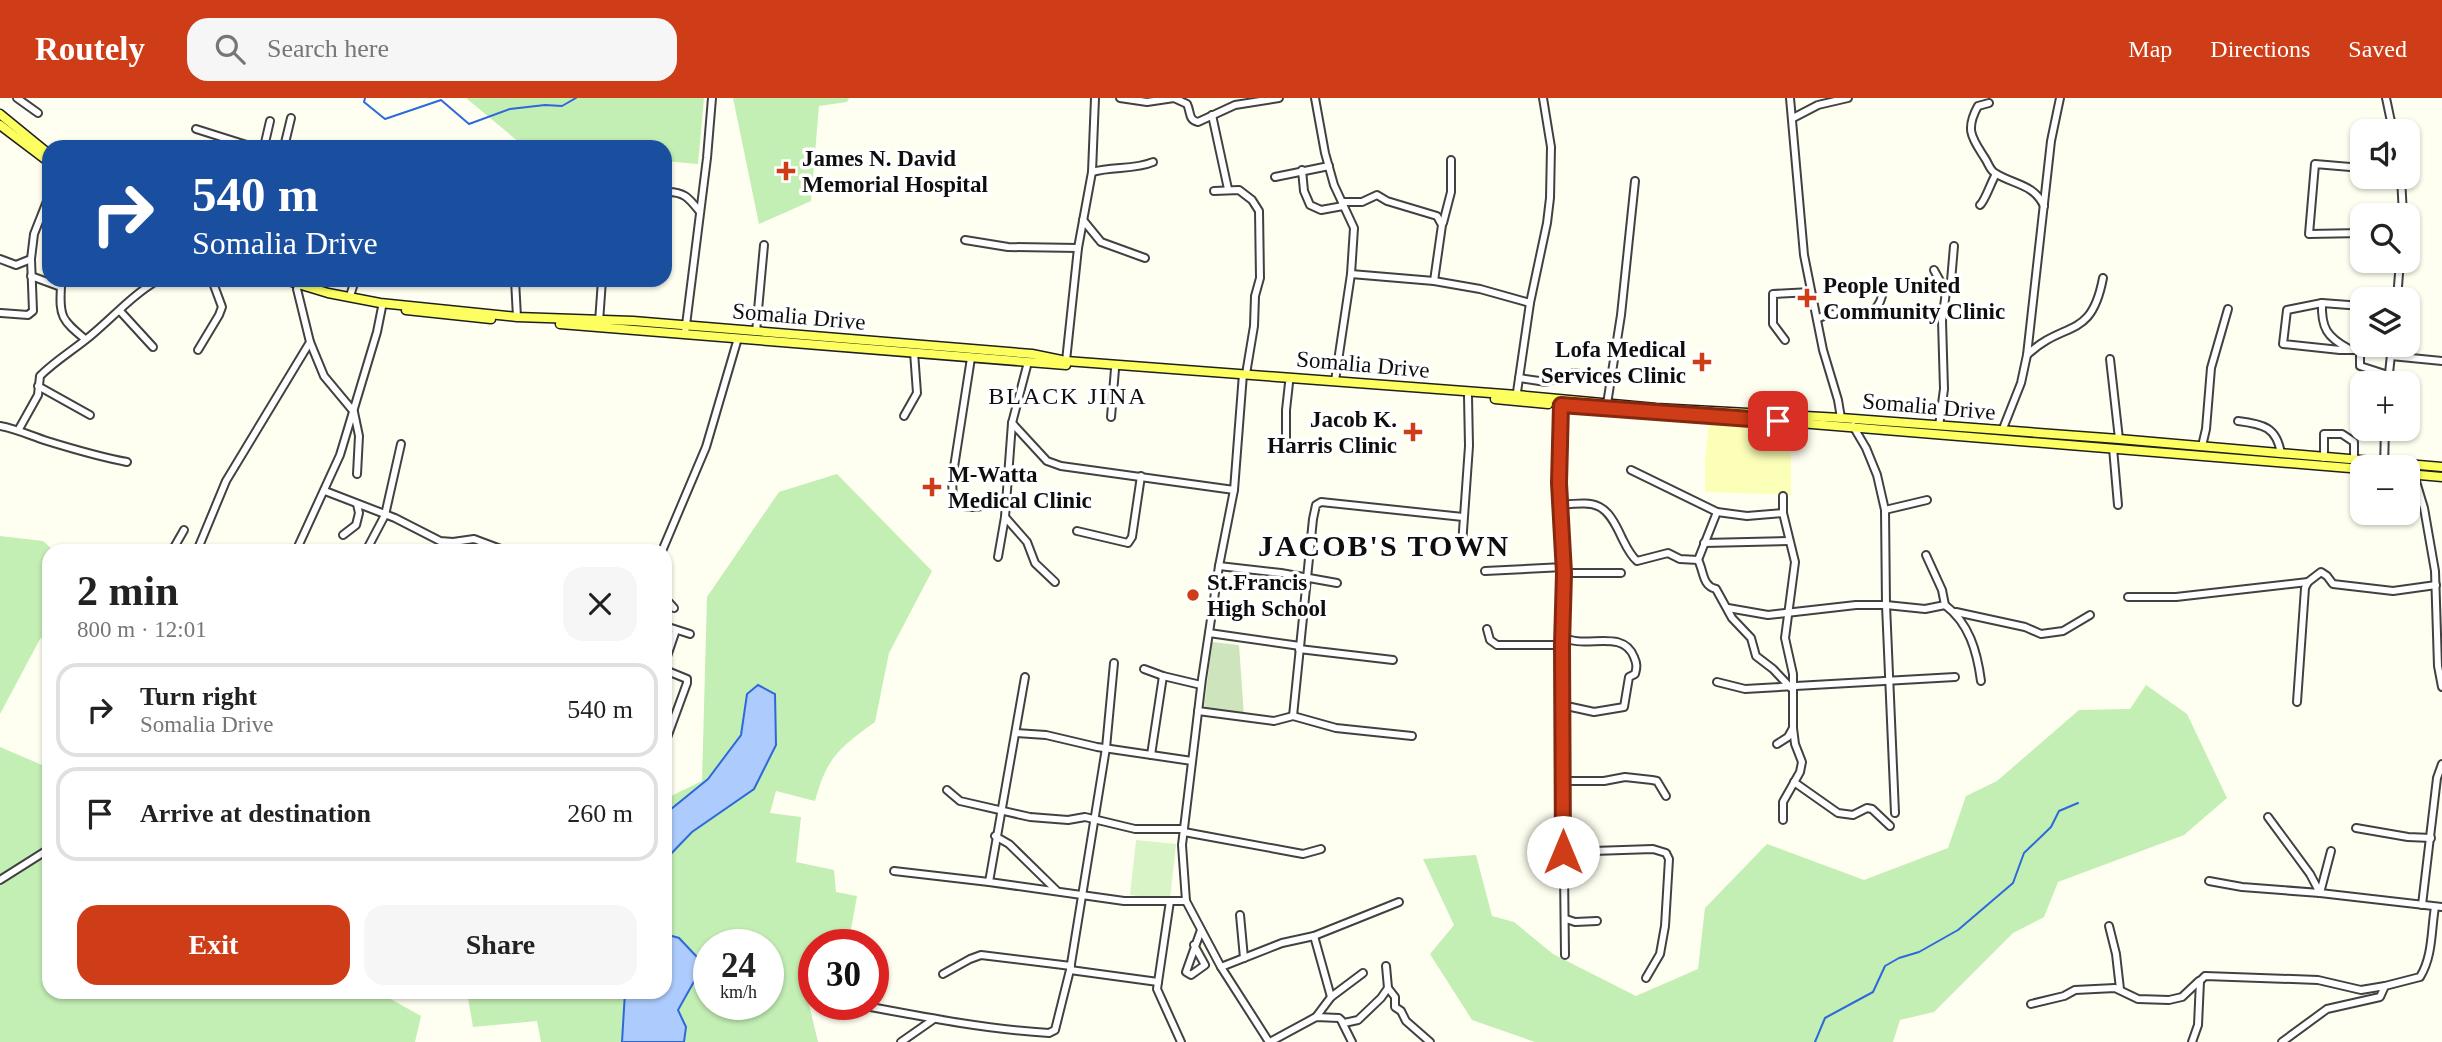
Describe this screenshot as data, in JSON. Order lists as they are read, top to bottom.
{
  "streets": {
    "main road": ["Somalia Drive"]
  },
  "districts": ["BLACK JINA", "JACOB'S TOWN"],
  "places": {
    "health": [
      "James N. David Memorial Hospital",
      "People United Community Clinic",
      "Lofa Medical Services Clinic",
      "Jacob K. Harris Clinic",
      "M-Watta Medical Clinic"
    ],
    "other": ["St.Francis High School"]
  },
  "page": {
    "header": "Routely",
    "search": "Search here",
    "nav": ["Map", "Directions", "Saved"],
    "map_buttons": ["+", "−"],
    "turn": ["540 m", "Somalia Drive"],
    "heading": ["2 min", "800 m · 12:01"],
    "list": [
      {
        "name": "Turn right",
        "note": "Somalia Drive",
        "value": "540 m"
      },
      {
        "name": "Arrive at destination",
        "value": "260 m"
      }
    ],
    "buttons": ["Exit", "Share"],
    "speed": "24 km/h",
    "limit": "30"
  }
}
